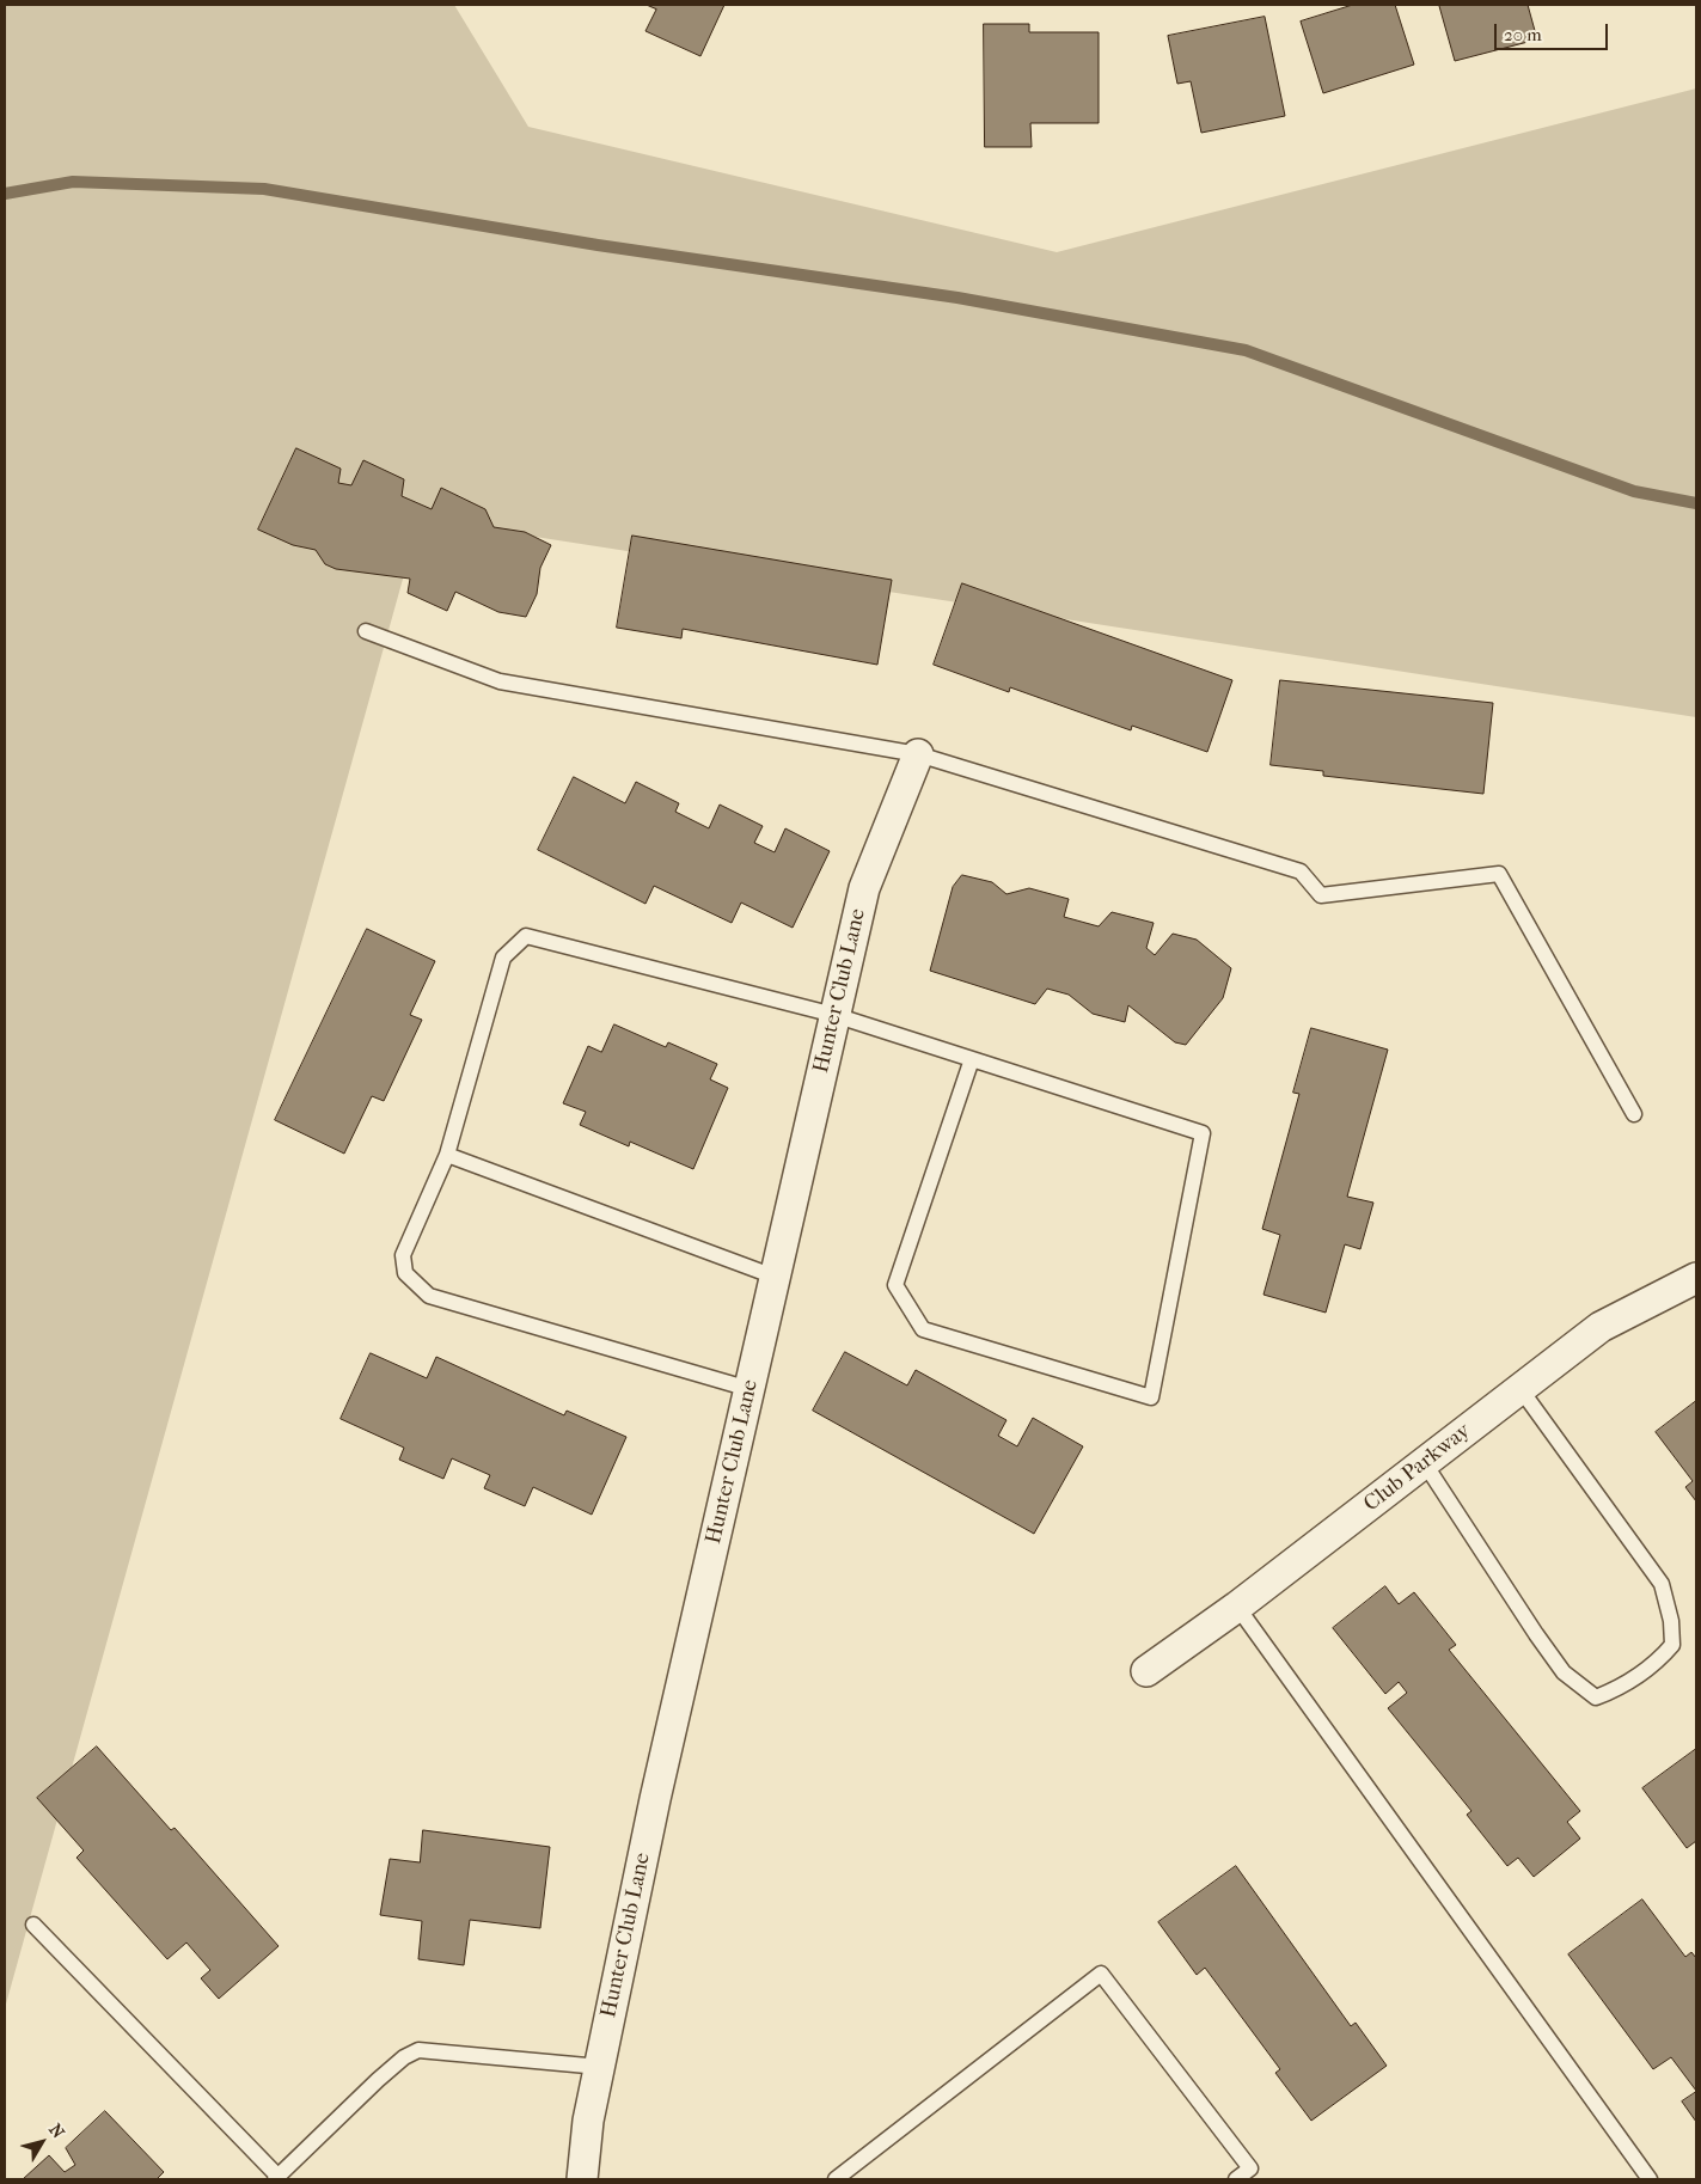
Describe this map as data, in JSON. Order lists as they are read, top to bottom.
{
  "streets": {
    "street": ["Hunter Club Lane", "Club Parkway"]
  },
  "scale_bar": "20 m",
  "north": "top right"
}
